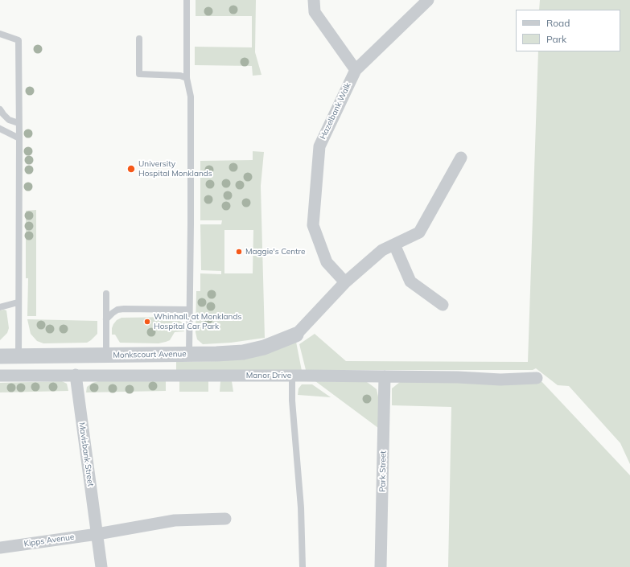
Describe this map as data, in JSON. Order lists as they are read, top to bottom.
{
  "streets": {
    "street": [
      "Hazelbank Walk",
      "Monkscourt Avenue",
      "Manor Drive",
      "Mavisbank Street",
      "Park Street",
      "Kipps Avenue"
    ]
  },
  "crossings": [
    ["Manor Drive", "Mavisbank Street"],
    ["Manor Drive", "Park Street"],
    ["Mavisbank Street", "Kipps Avenue"]
  ],
  "places": ["University Hospital Monklands", "Maggie's Centre", "Whinhall, at Monklands Hospital Car Park"],
  "legend": ["Road", "Park"]
}
